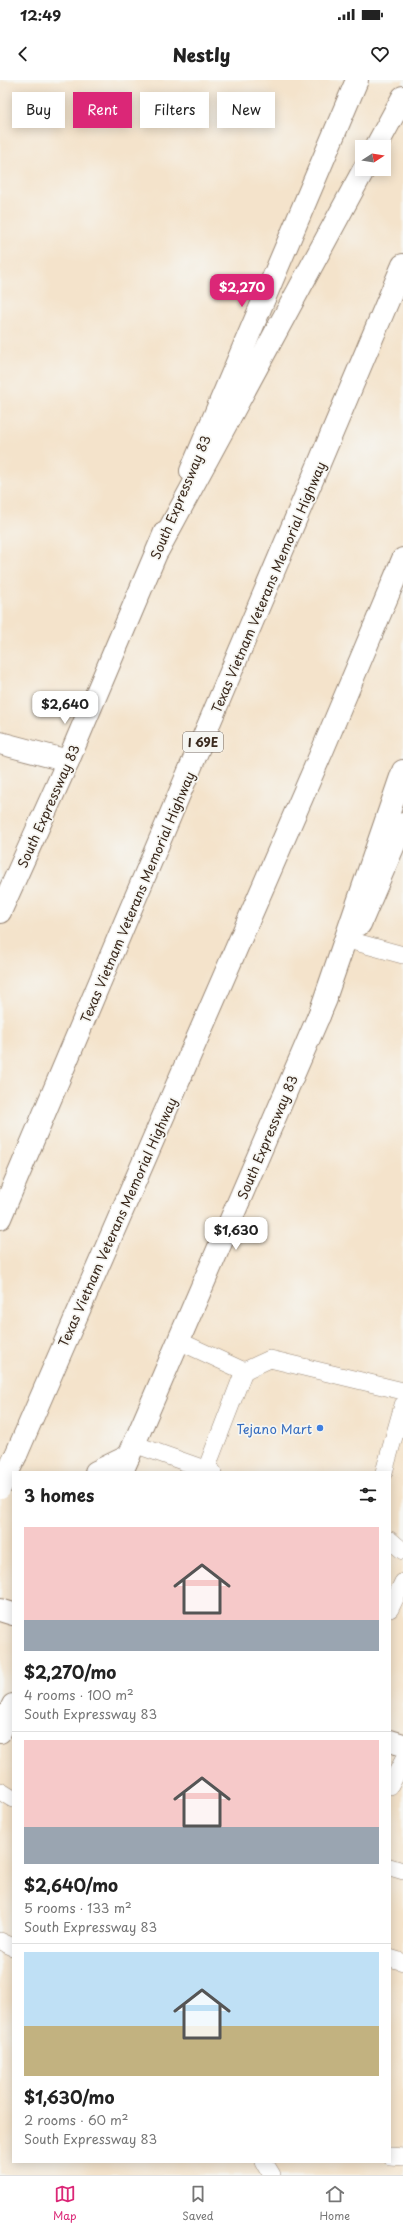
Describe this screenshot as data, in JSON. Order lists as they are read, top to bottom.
{
  "streets": {
    "main road": ["South Expressway 83", "Texas Vietnam Veterans Memorial Highway", "I 69E"]
  },
  "places": ["Tejano Mart"],
  "north": "right",
  "page": {
    "status": "12:49",
    "header": "Nestly",
    "chip": [
      "Buy",
      "Rent",
      "Filters",
      "New"
    ],
    "price": ["$2,270", "$2,640", "$1,630"],
    "heading": "3 homes",
    "list": [
      {
        "name": "$2,270/mo",
        "note": "4 rooms · 100 m² · South Expressway 83"
      },
      {
        "name": "$2,640/mo",
        "note": "5 rooms · 133 m² · South Expressway 83"
      },
      {
        "name": "$1,630/mo",
        "note": "2 rooms · 60 m² · South Expressway 83"
      }
    ],
    "tabs": ["Map", "Saved", "Home"]
  }
}
